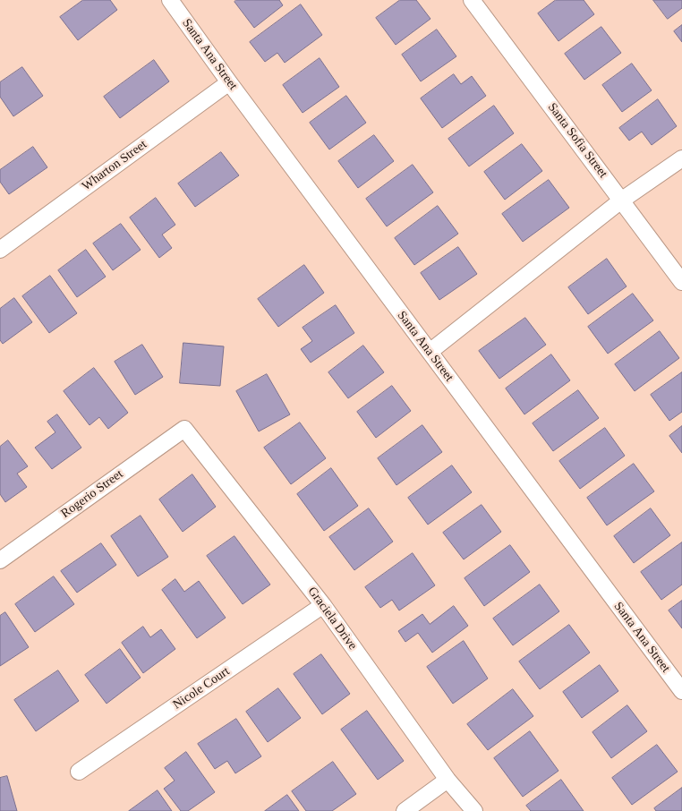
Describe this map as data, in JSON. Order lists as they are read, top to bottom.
{
  "streets": {
    "street": [
      "Santa Ana Street",
      "Santa Sofia Street",
      "Wharton Street",
      "Rogerio Street",
      "Graciela Drive",
      "Nicole Court"
    ]
  },
  "crossings": [
    ["Santa Ana Street", "Wharton Street"],
    ["Rogerio Street", "Graciela Drive"],
    ["Graciela Drive", "Nicole Court"]
  ]
}
